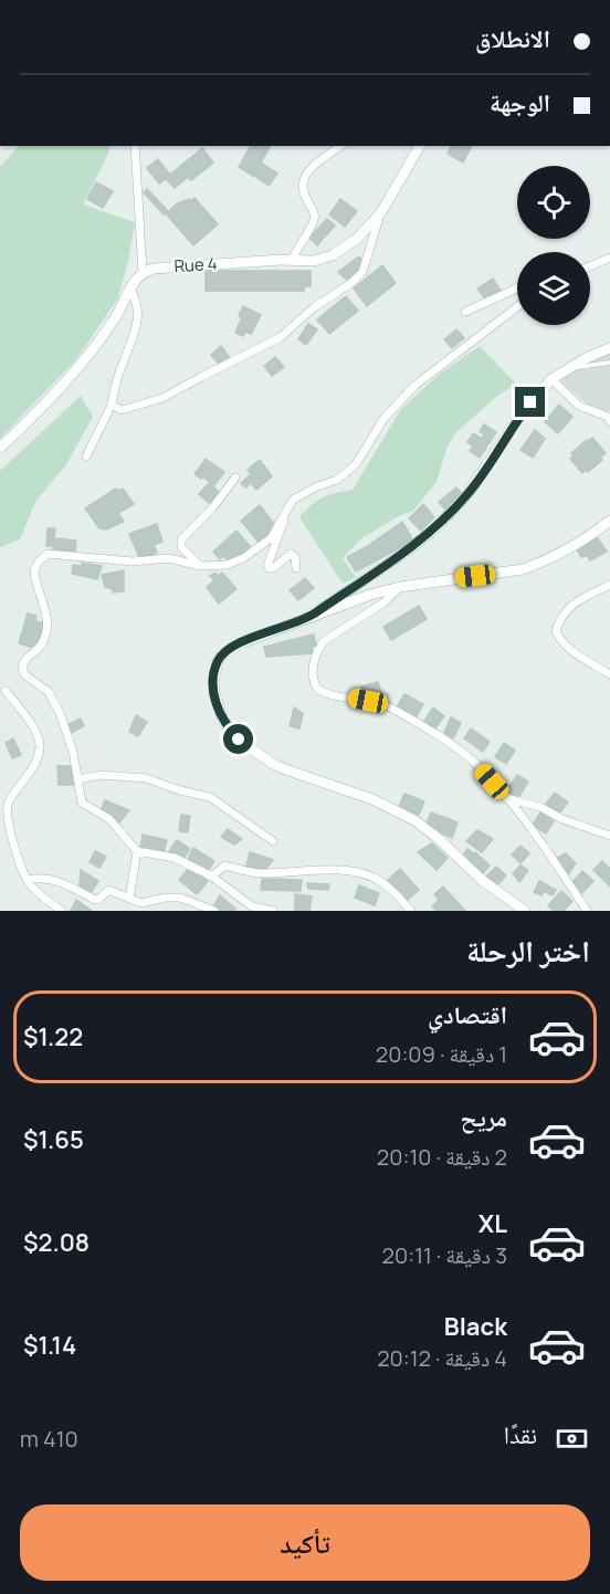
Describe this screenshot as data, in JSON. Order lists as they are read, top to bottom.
{
  "streets": {
    "street": ["Rue 4"]
  },
  "page": {
    "banner": ["الانطلاق", "الوجهة"],
    "heading": "اختر الرحلة",
    "list": [
      {
        "name": "اقتصادي",
        "note": "1 دقيقة · 20:09",
        "value": "$1.22"
      },
      {
        "name": "مريح",
        "note": "2 دقيقة · 20:10",
        "value": "$1.65"
      },
      {
        "name": "XL",
        "note": "3 دقيقة · 20:11",
        "value": "$2.08"
      },
      {
        "name": "Black",
        "note": "4 دقيقة · 20:12",
        "value": "$1.14"
      }
    ],
    "pay": ["نقدًا", "410 m"],
    "buttons": "تأكيد"
  }
}
